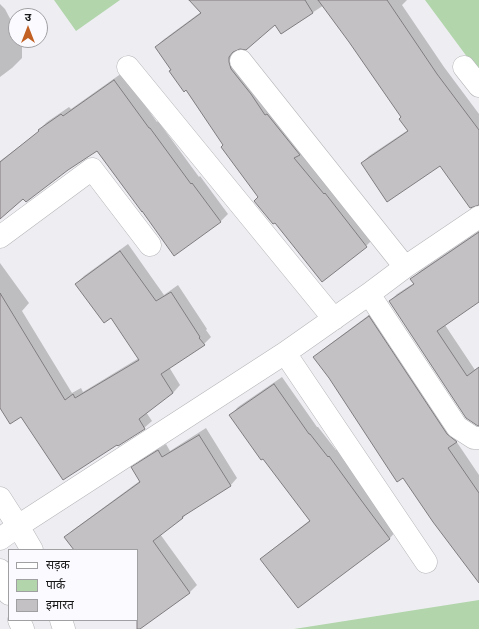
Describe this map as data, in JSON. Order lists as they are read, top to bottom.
{
  "legend": ["सड़क", "पार्क", "इमारत"],
  "north": "top"
}
